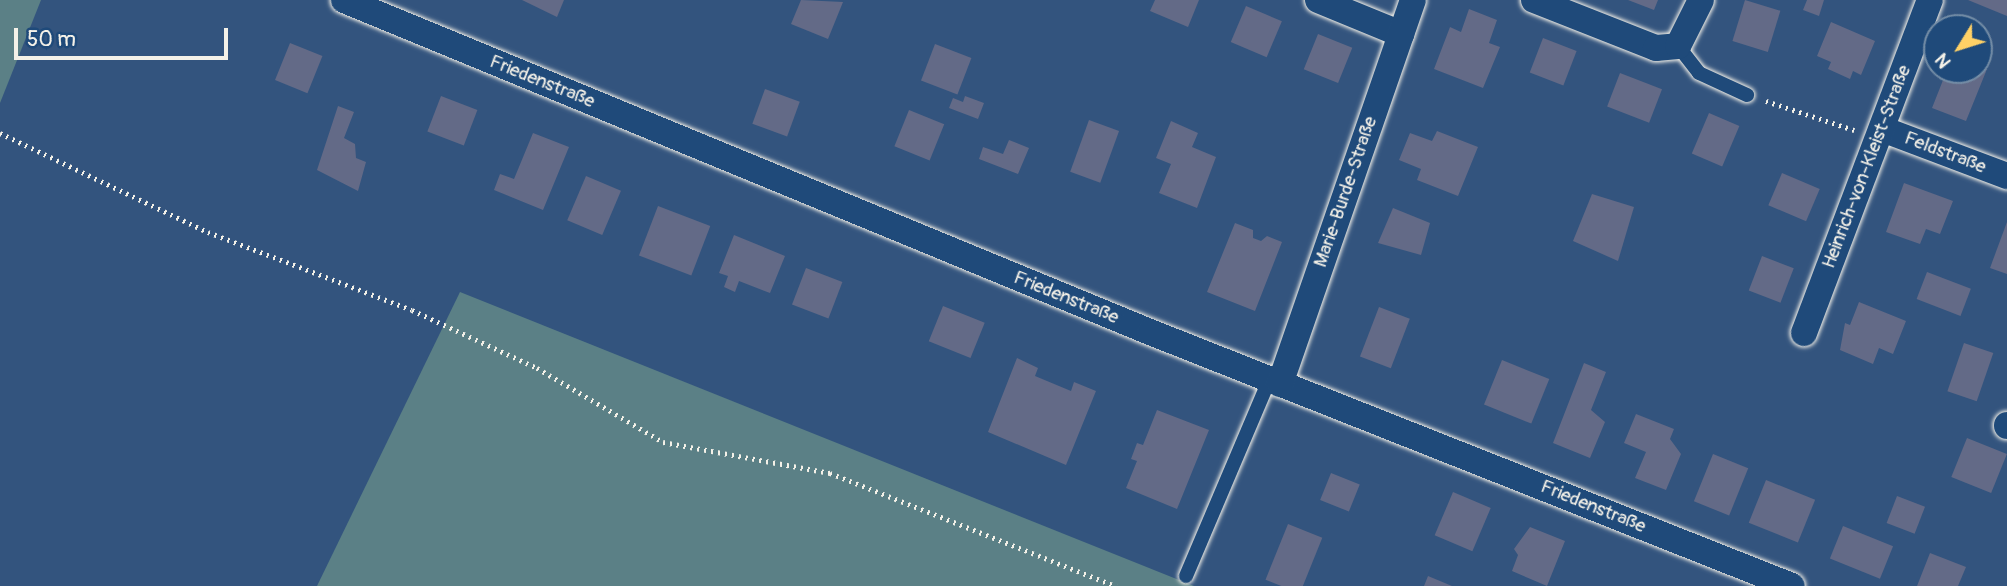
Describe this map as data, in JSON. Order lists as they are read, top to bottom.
{
  "streets": {
    "street": [
      "Friedenstraße",
      "Feldstraße",
      "Heinrich-von-Kleist-Straße",
      "Marie-Burde-Straße"
    ]
  },
  "crossings": [
    ["Friedenstraße", "Marie-Burde-Straße"],
    ["Feldstraße", "Heinrich-von-Kleist-Straße"]
  ],
  "scale_bar": "50 m",
  "north": "bottom left"
}
